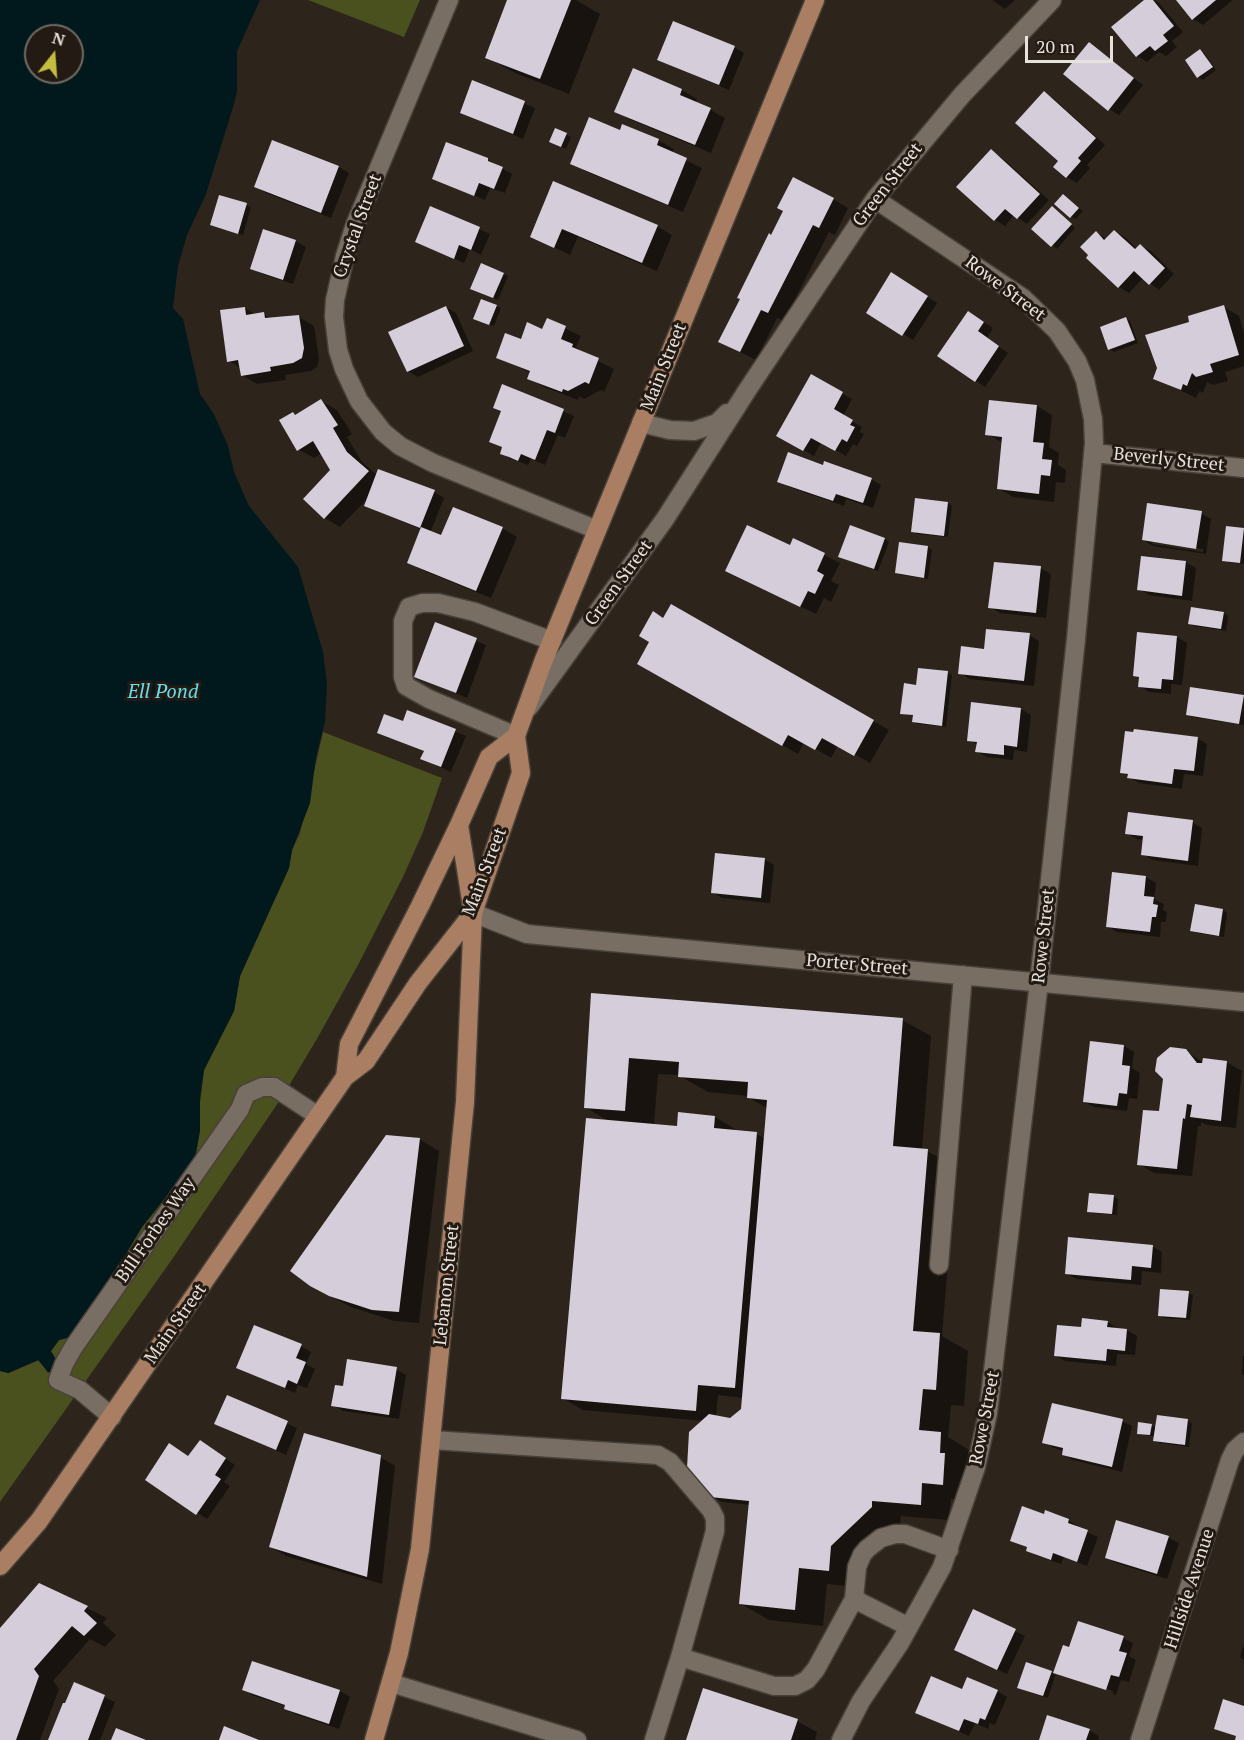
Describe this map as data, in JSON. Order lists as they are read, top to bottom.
{
  "streets": {
    "main road": ["Main Street", "Lebanon Street"],
    "street": [
      "Green Street",
      "Crystal Street",
      "Rowe Street",
      "Beverly Street",
      "Porter Street",
      "Bill Forbes Way",
      "Hillside Avenue"
    ]
  },
  "crossings": [
    ["Green Street", "Rowe Street"],
    ["Green Street", "Main Street"],
    ["Crystal Street", "Main Street"],
    ["Rowe Street", "Beverly Street"],
    ["Rowe Street", "Porter Street"],
    ["Main Street", "Porter Street"],
    ["Main Street", "Bill Forbes Way"],
    ["Main Street", "Lebanon Street"],
    ["Porter Street", "Lebanon Street"]
  ],
  "water": ["Ell Pond"],
  "scale_bar": "20 m",
  "north": "top"
}
